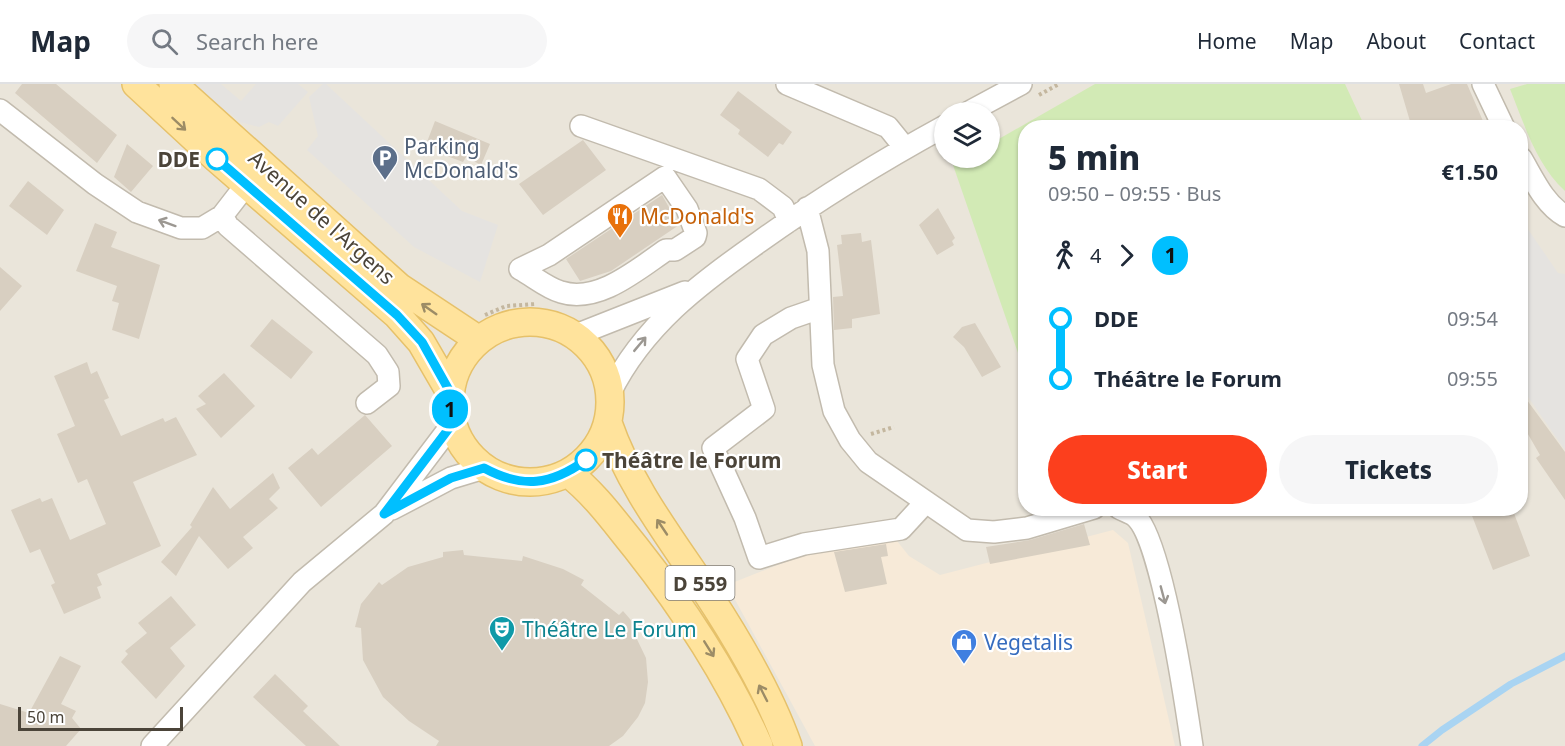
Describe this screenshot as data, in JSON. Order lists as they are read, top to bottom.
{
  "streets": {
    "main road": ["Avenue de l'Argens", "D 559"]
  },
  "crossings": [
    ["Avenue de l'Argens", "D 559"]
  ],
  "places": {
    "other": ["DDE", "Théâtre le Forum"],
    "parking": ["Parking McDonald's"],
    "restaurant": ["McDonald's"],
    "theatre": ["Théâtre Le Forum"],
    "shop": ["Vegetalis"]
  },
  "lines": ["bus line 1"],
  "scale_bar": "50 m",
  "page": {
    "header": "Map",
    "search": "Search here",
    "nav": [
      "Home",
      "Map",
      "About",
      "Contact"
    ],
    "on_map": "1",
    "heading": ["5 min", "09:50 – 09:55 · Bus", "€1.50"],
    "legs": ["4", "1"],
    "list": [
      {
        "name": "DDE",
        "value": "09:54"
      },
      {
        "name": "Théâtre le Forum",
        "value": "09:55"
      }
    ],
    "buttons": ["Start", "Tickets"],
    "scale": "50 m"
  }
}
